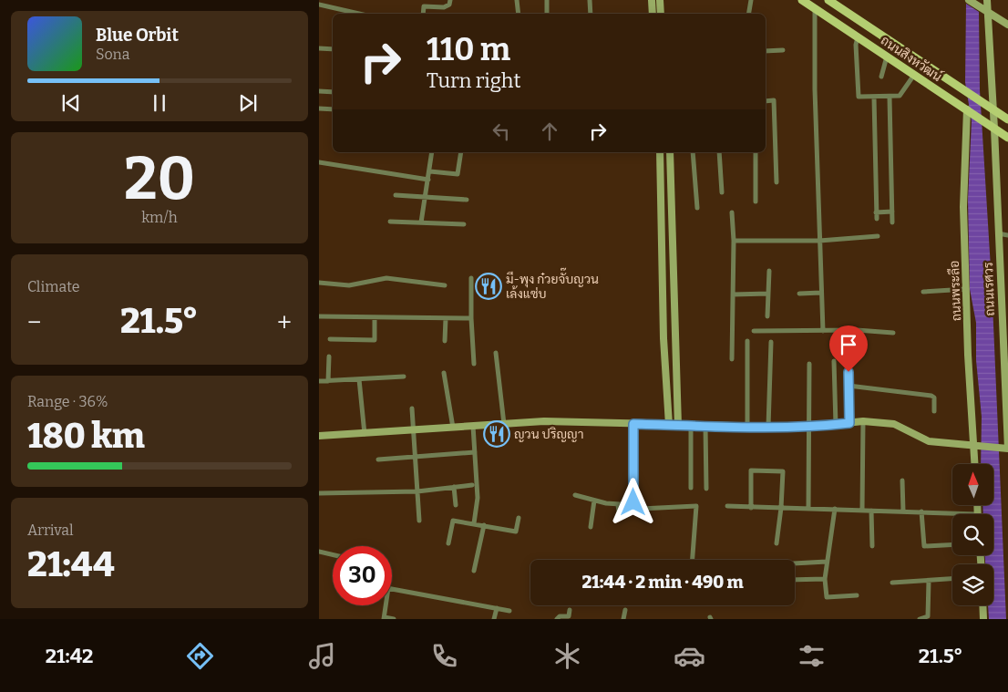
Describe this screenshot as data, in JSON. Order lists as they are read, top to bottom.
{
  "streets": {
    "main road": ["ถนนสิงหวัฒน์"],
    "street": ["ถนนเรศวร", "ถนนพระลือ"]
  },
  "crossings": [
    ["ถนนสิงหวัฒน์", "ถนนเรศวร"],
    ["ถนนสิงหวัฒน์", "ถนนพระลือ"]
  ],
  "places": {
    "restaurant": ["มี-พุง ก๋วยจั๊บญวน เล้งแซ่บ", "ญวน ปริญญา"]
  },
  "north": "top",
  "page": {
    "turn": ["110 m", "Turn right"],
    "song": ["Blue Orbit", "Sona"],
    "tile": [
      ["20", "km/h"],
      "Climate",
      ["Range · 36%", "180 km"],
      ["Arrival", "21:44"]
    ],
    "heat": ["−", "21.5°", "+"],
    "limit": "30",
    "trip": "21:44 · 2 min · 490 m",
    "tabs": ["21:42", "21.5°"]
  }
}
